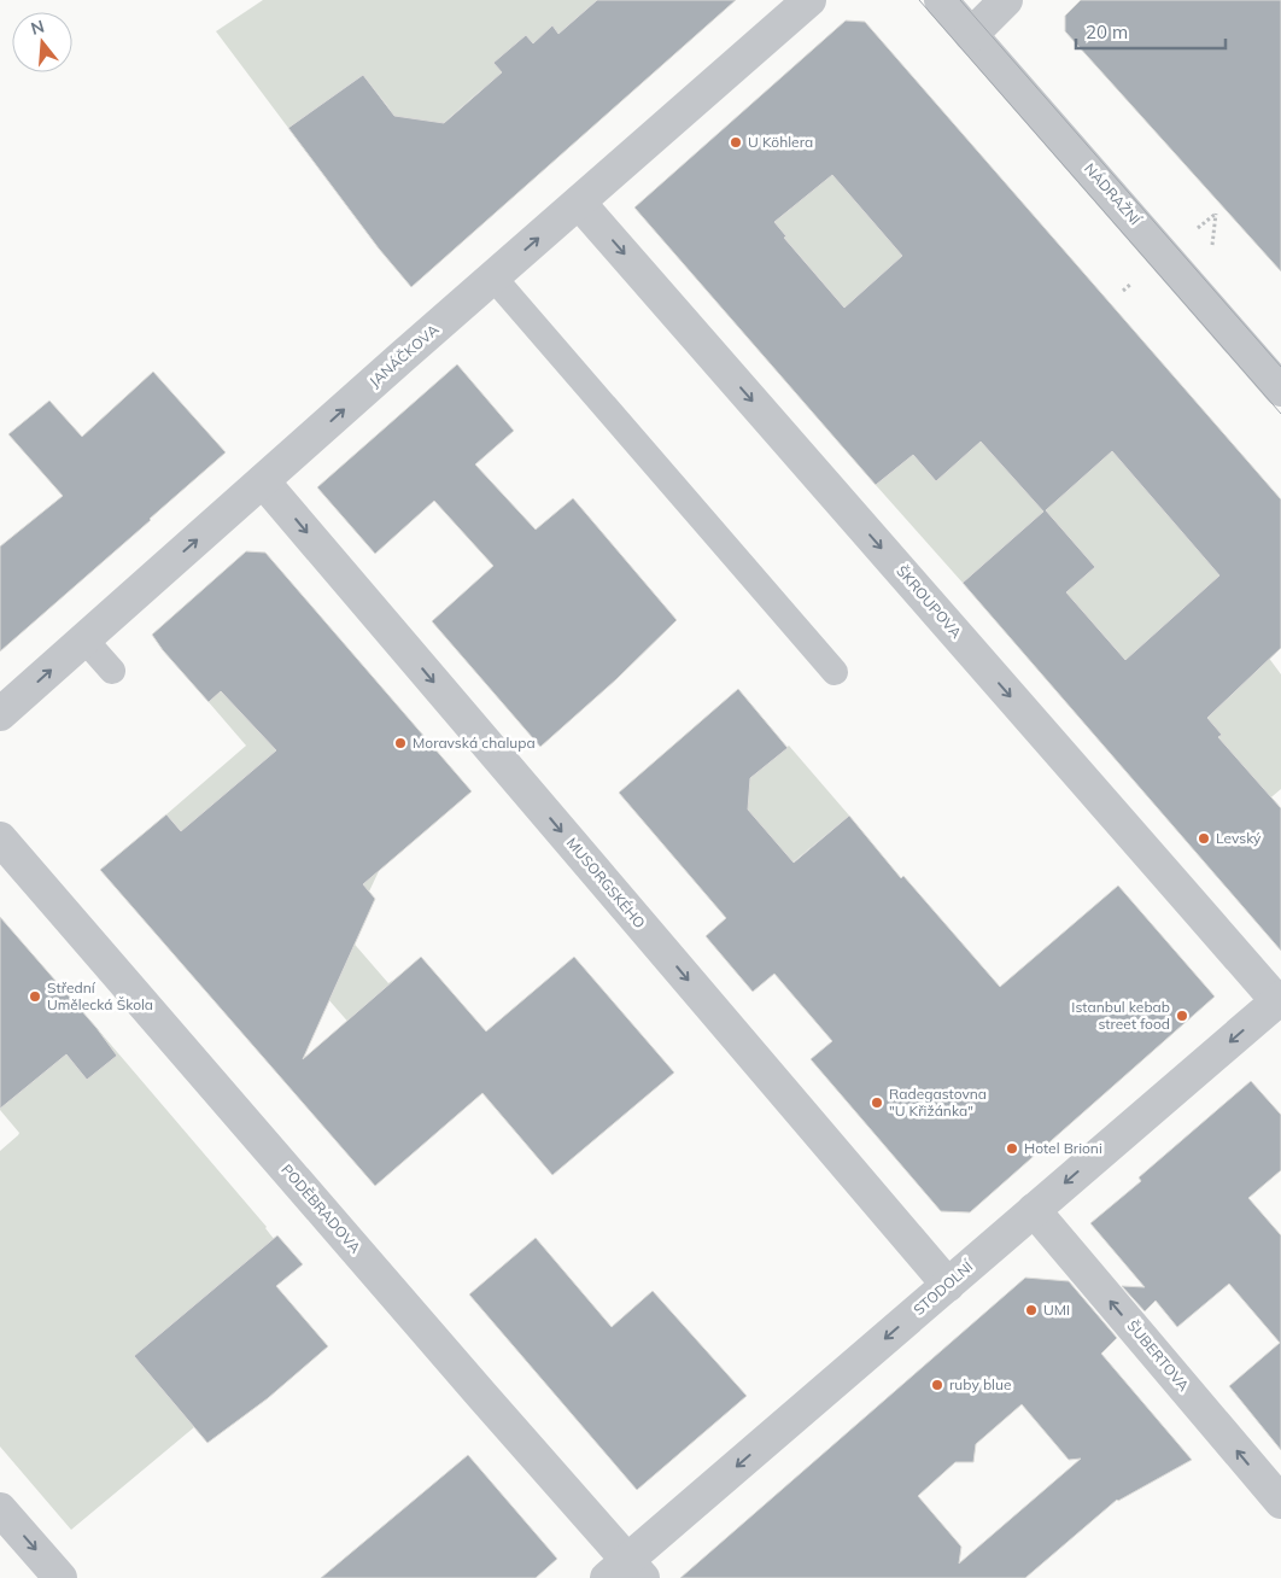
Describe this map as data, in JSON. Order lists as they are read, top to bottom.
{
  "streets": {
    "street": [
      "NÁDRAŽNÍ",
      "JANÁČKOVA",
      "ŠKROUPOVA",
      "MUSORGSKÉHO",
      "PODĚBRADOVA",
      "STODOLNÍ",
      "ŠUBERTOVA"
    ]
  },
  "crossings": [
    ["JANÁČKOVA", "ŠKROUPOVA"],
    ["JANÁČKOVA", "MUSORGSKÉHO"],
    ["ŠKROUPOVA", "STODOLNÍ"],
    ["MUSORGSKÉHO", "STODOLNÍ"],
    ["PODĚBRADOVA", "STODOLNÍ"],
    ["STODOLNÍ", "ŠUBERTOVA"]
  ],
  "one_way": [
    "JANÁČKOVA",
    "ŠKROUPOVA",
    "MUSORGSKÉHO",
    "STODOLNÍ",
    "ŠUBERTOVA"
  ],
  "places": [
    "U Köhlera",
    "Moravská chalupa",
    "Levský",
    "Střední Umělecká Škola",
    "Istanbul kebab street food",
    "Radegastovna \"U Křižánka\"",
    "Hotel Brioni",
    "UMI",
    "ruby blue"
  ],
  "scale_bar": "20 m",
  "north": "top"
}
